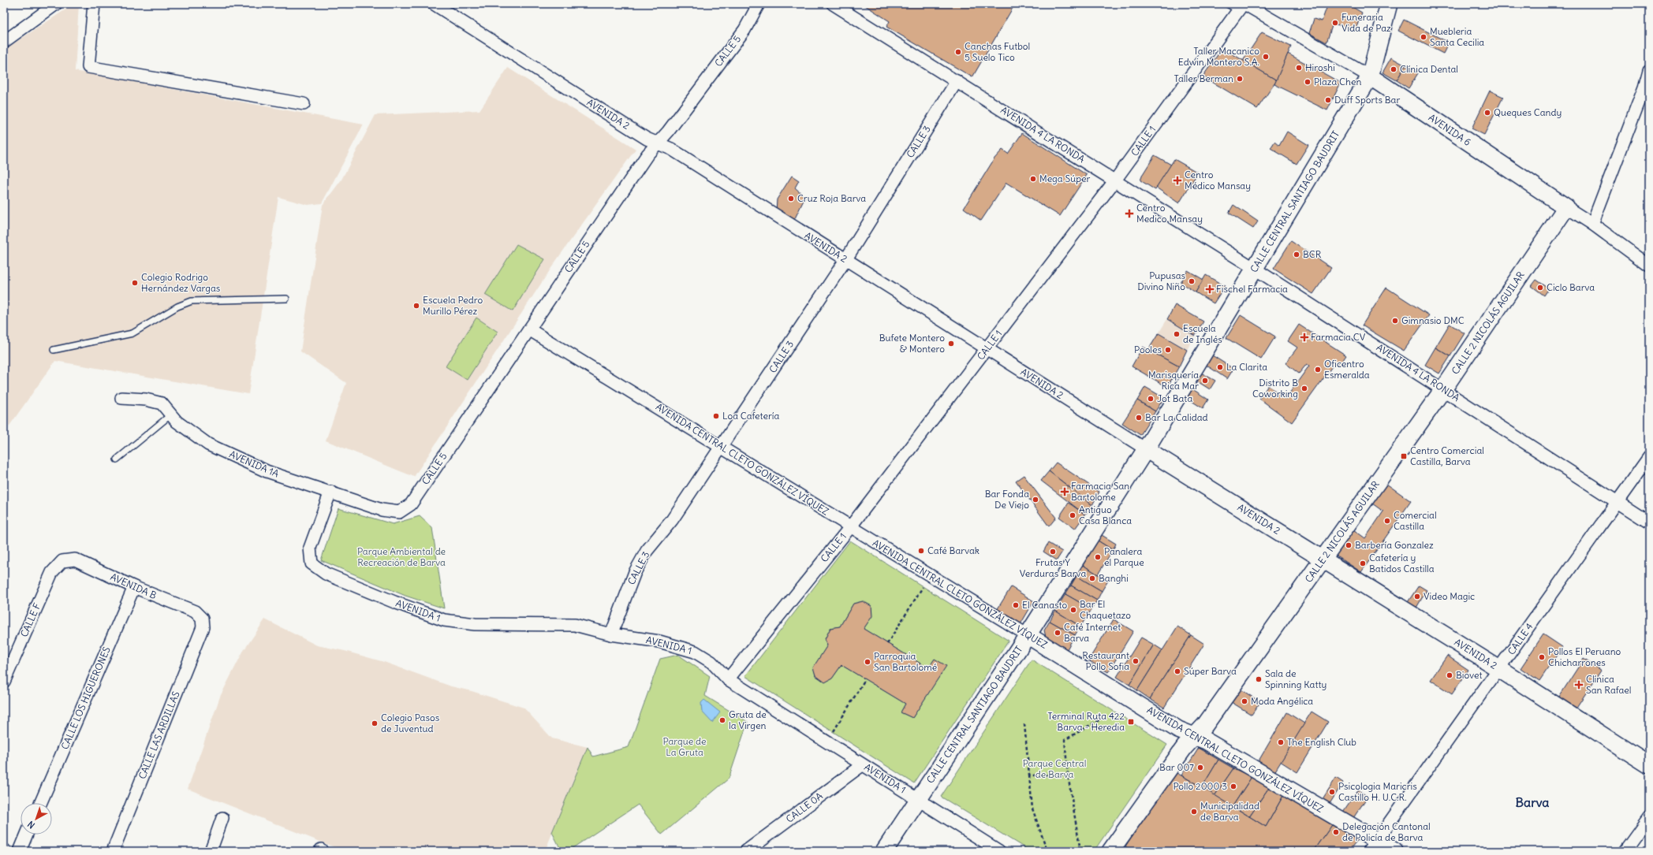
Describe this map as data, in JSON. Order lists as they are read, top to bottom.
{
  "streets": {
    "main road": [
      "AVENIDA 2",
      "AVENIDA 6",
      "CALLE CENTRAL SANTIAGO BAUDRIT",
      "CALLE 2 NICOLÁS AGUILAR",
      "AVENIDA CENTRAL CLETO GONZÁLEZ VÍQUEZ"
    ],
    "street": [
      "CALLE 5",
      "AVENIDA 4 LA RONDA",
      "CALLE 1",
      "CALLE 3",
      "AVENIDA 1A",
      "AVENIDA B",
      "AVENIDA 1",
      "CALLE F",
      "CALLE 4",
      "CALLE LOS HIGUERONES",
      "CALLE LAS ARDILLAS",
      "CALLE 0A"
    ]
  },
  "crossings": [
    ["CALLE 5", "AVENIDA 2"],
    ["CALLE 5", "AVENIDA CENTRAL CLETO GONZÁLEZ VÍQUEZ"],
    ["CALLE 5", "AVENIDA 1A"],
    ["AVENIDA 2", "CALLE 1"],
    ["AVENIDA 2", "CALLE 3"],
    ["AVENIDA 2", "CALLE CENTRAL SANTIAGO BAUDRIT"],
    ["AVENIDA 2", "CALLE 2 NICOLÁS AGUILAR"],
    ["AVENIDA 2", "CALLE 4"],
    ["AVENIDA 6", "CALLE 1"],
    ["AVENIDA 6", "CALLE CENTRAL SANTIAGO BAUDRIT"],
    ["AVENIDA 6", "CALLE 2 NICOLÁS AGUILAR"],
    ["AVENIDA 4 LA RONDA", "CALLE 1"],
    ["AVENIDA 4 LA RONDA", "CALLE 3"],
    ["AVENIDA 4 LA RONDA", "CALLE CENTRAL SANTIAGO BAUDRIT"],
    ["AVENIDA 4 LA RONDA", "CALLE 2 NICOLÁS AGUILAR"],
    ["AVENIDA 4 LA RONDA", "CALLE 4"],
    ["CALLE 1", "AVENIDA CENTRAL CLETO GONZÁLEZ VÍQUEZ"],
    ["CALLE 1", "AVENIDA 1"],
    ["CALLE 3", "AVENIDA CENTRAL CLETO GONZÁLEZ VÍQUEZ"],
    ["CALLE 3", "AVENIDA 1"],
    ["CALLE CENTRAL SANTIAGO BAUDRIT", "AVENIDA CENTRAL CLETO GONZÁLEZ VÍQUEZ"],
    ["CALLE CENTRAL SANTIAGO BAUDRIT", "AVENIDA 1"],
    ["CALLE 2 NICOLÁS AGUILAR", "AVENIDA CENTRAL CLETO GONZÁLEZ VÍQUEZ"],
    ["AVENIDA CENTRAL CLETO GONZÁLEZ VÍQUEZ", "CALLE 4"],
    ["AVENIDA 1A", "AVENIDA 1"],
    ["AVENIDA B", "CALLE F"],
    ["AVENIDA B", "CALLE LOS HIGUERONES"],
    ["AVENIDA B", "CALLE LAS ARDILLAS"],
    ["AVENIDA 1", "CALLE 0A"]
  ],
  "districts": ["Barva"],
  "parks": ["Parque Ambiental de Recreación de Barva", "Parque de La Gruta", "Parque Central de Barva"],
  "places": {
    "other": [
      "Funeraria Vida de Paz",
      "Muebleria Santa Cecilia",
      "Canchas Futbol 5 Suelo Tico",
      "Taller Macanico Edwin Montero S.A.",
      "Hiroshi",
      "Clínica Dental",
      "Taller Berman",
      "Plaza Chen",
      "Duff Sports Bar",
      "Queques Candy",
      "Mega Súper",
      "Cruz Roja Barva",
      "BCR",
      "Pupusas Divino Niño",
      "Colegio Rodrigo Hernández Vargas",
      "Ciclo Barva",
      "Escuela Pedro Murillo Pérez",
      "Gimnasio DMC",
      "Escuela de Inglés",
      "Bufete Montero & Montero",
      "Pooles",
      "La Clarita",
      "Oficentro Esmeralda",
      "Marisquería Rica Mar",
      "Distrito B Coworking",
      "Jot Bata",
      "Loa Cafetería",
      "Bar La Calidad",
      "Bar Fonda De Viejo",
      "Antiguo Casa Blanca",
      "Comercial Castilla",
      "Barbería Gonzalez",
      "Café Barvak",
      "Frutas Y Verduras Barva",
      "Panalera el Parque",
      "Cafetería y Batidos Castilla",
      "Banghi",
      "Video Magic",
      "El Canasto",
      "Bar El Chaquetazo",
      "Café Internet Barva",
      "Pollos El Peruano Chicharrones",
      "Restaurant Pollo Sofia",
      "Parroquia San Bartolomé",
      "Súper Barva",
      "Biovet",
      "Sala de Spinning Katty",
      "Moda Angélica",
      "Gruta de la Virgen",
      "Colegio Pasos de Juventud",
      "The English Club",
      "Bar 007",
      "Pollo 2000 3",
      "Psicologia Maricris Castillo H. U.C.R.",
      "Municipalidad de Barva",
      "Delegación Cantonal de Policía de Barva"
    ],
    "health": [
      "Centro Médico Mansay",
      "Centro Medico Mansay",
      "Fischel Farmacia",
      "Farmacia CV",
      "Farmacia San Bartolome",
      "Clínica San Rafael"
    ],
    "transit": ["Centro Comercial Castilla, Barva", "Terminal Ruta 422 Barva - Heredia"]
  },
  "north": "bottom left"
}
